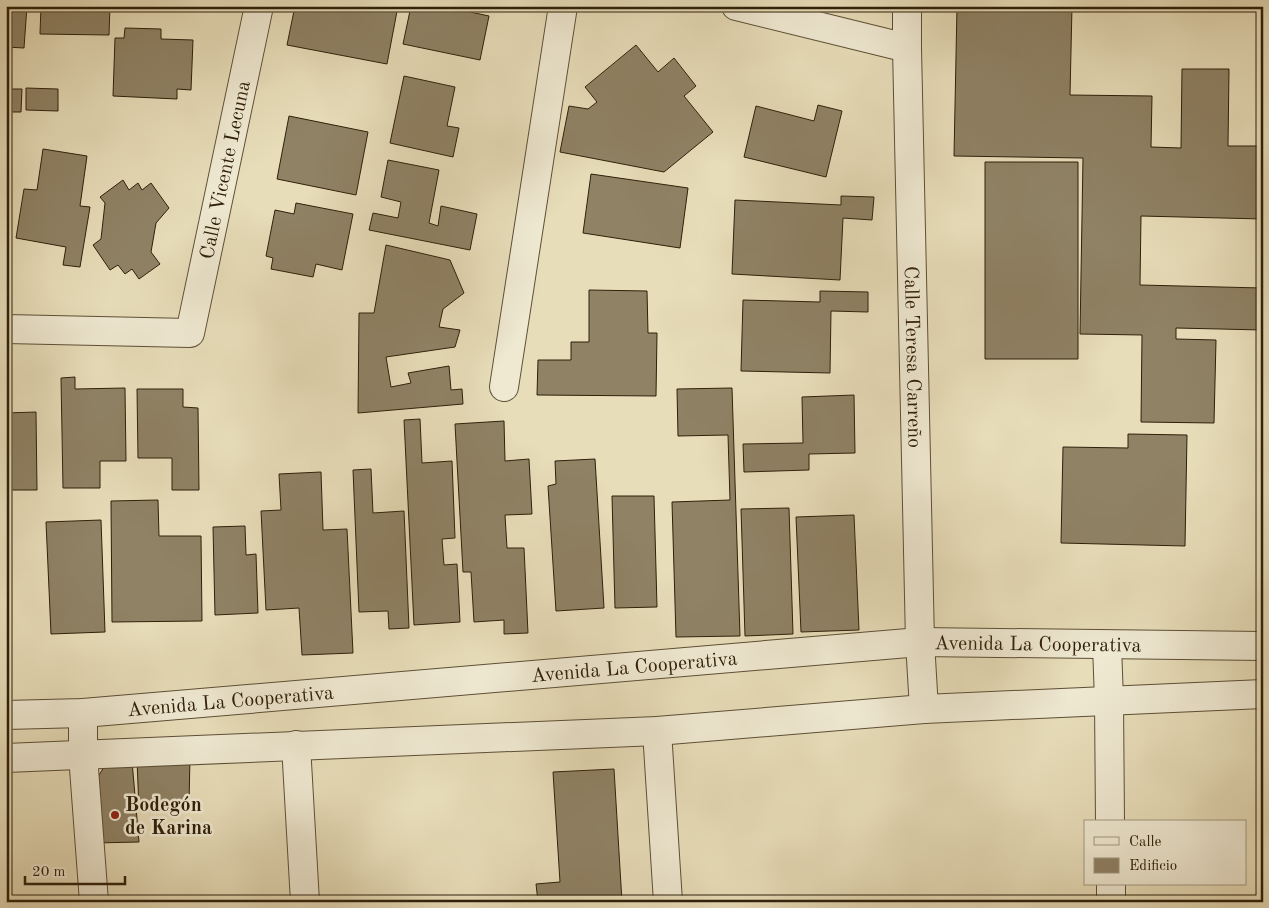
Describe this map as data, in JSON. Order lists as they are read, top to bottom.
{
  "streets": {
    "street": ["Calle Vicente Lecuna", "Calle Teresa Carreño", "Avenida La Cooperativa"]
  },
  "crossings": [
    ["Calle Teresa Carreño", "Avenida La Cooperativa"]
  ],
  "places": ["Bodegón de Karina"],
  "legend": ["Calle", "Edificio"],
  "scale_bar": "20 m"
}
